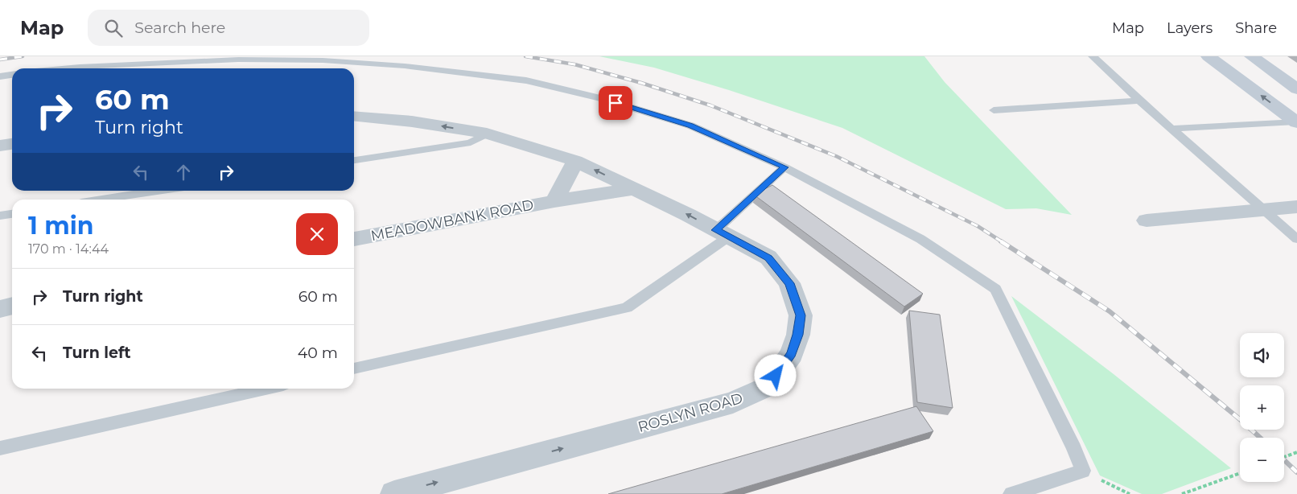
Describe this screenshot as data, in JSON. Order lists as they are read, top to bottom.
{
  "streets": {
    "street": ["MEADOWBANK ROAD", "ROSLYN ROAD"]
  },
  "crossings": [
    ["MEADOWBANK ROAD", "ROSLYN ROAD"]
  ],
  "page": {
    "header": "Map",
    "search": "Search here",
    "nav": ["Map", "Layers", "Share"],
    "turn": ["60 m", "Turn right"],
    "heading": ["1 min", "170 m · 14:44"],
    "list": [
      {
        "name": "Turn right",
        "value": "60 m"
      },
      {
        "name": "Turn left",
        "value": "40 m"
      }
    ],
    "map_buttons": ["+", "−"]
  }
}
